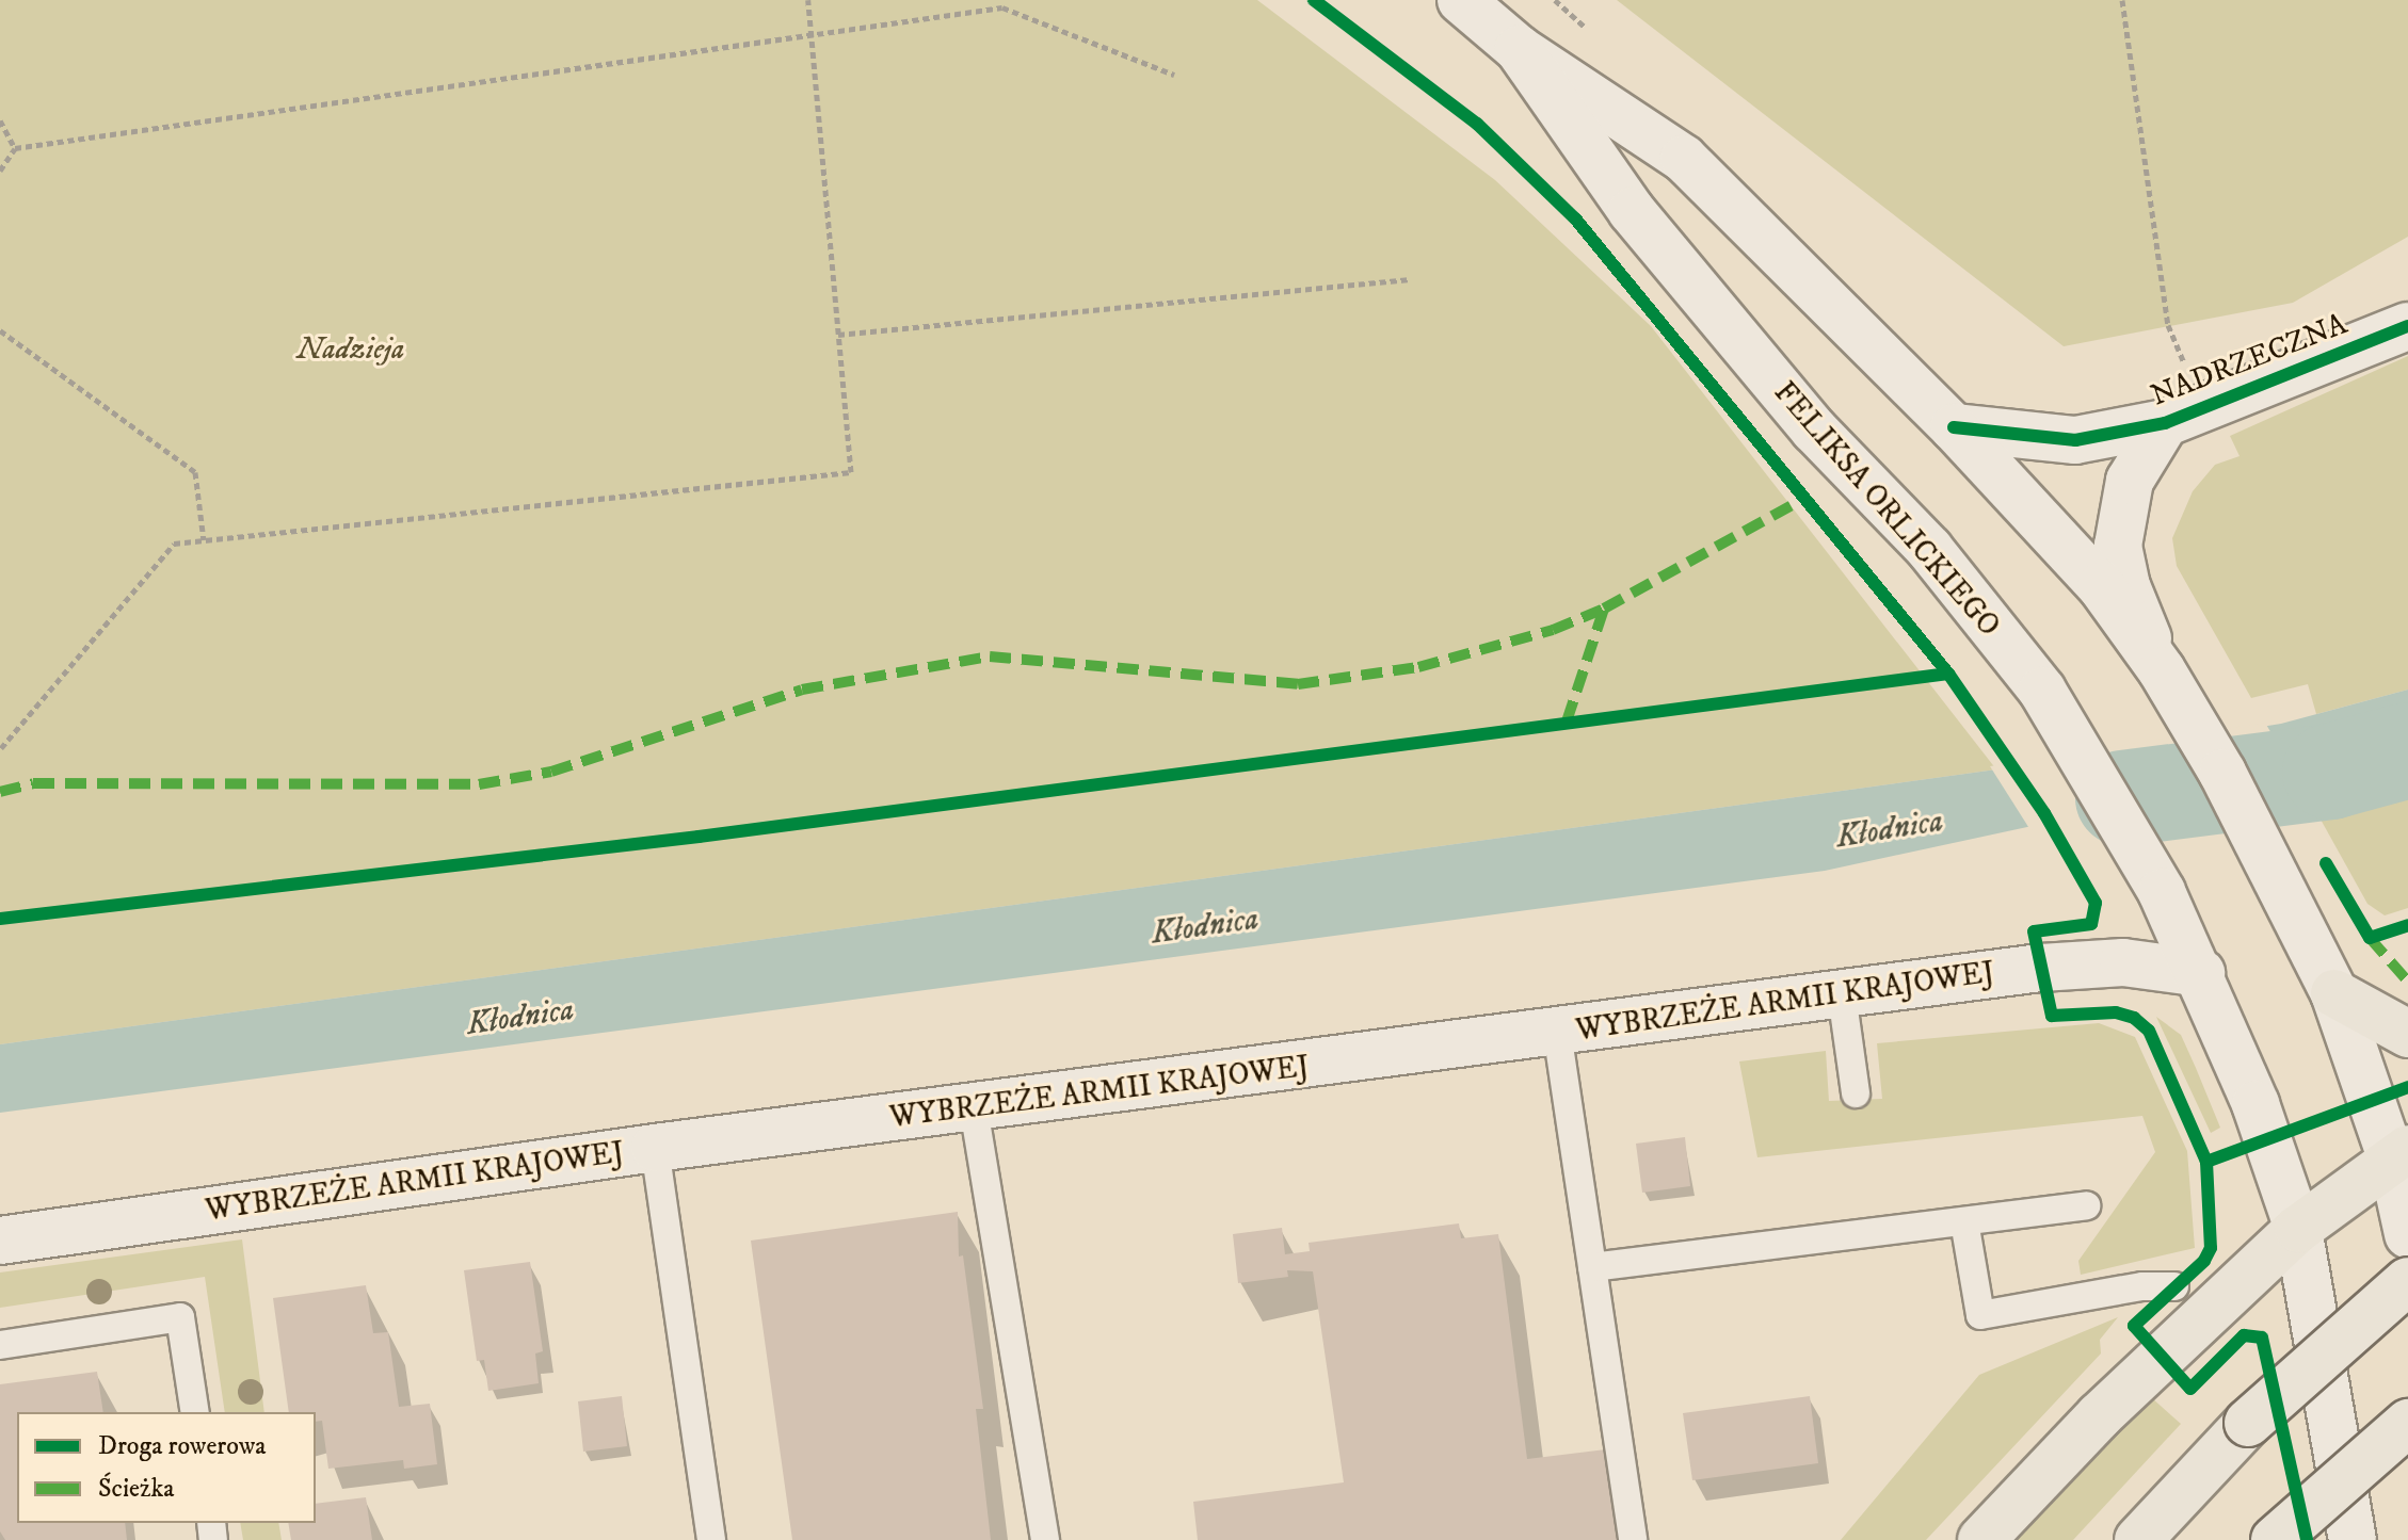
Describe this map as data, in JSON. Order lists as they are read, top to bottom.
{
  "streets": {
    "street": ["NADRZECZNA", "FELIKSA ORLICKIEGO", "WYBRZEŻE ARMII KRAJOWEJ"]
  },
  "crossings": [
    ["NADRZECZNA", "FELIKSA ORLICKIEGO"],
    ["FELIKSA ORLICKIEGO", "WYBRZEŻE ARMII KRAJOWEJ"]
  ],
  "water": ["Kłodnica"],
  "parks": ["Nadzieja"],
  "legend": ["Droga rowerowa", "Ścieżka"]
}
